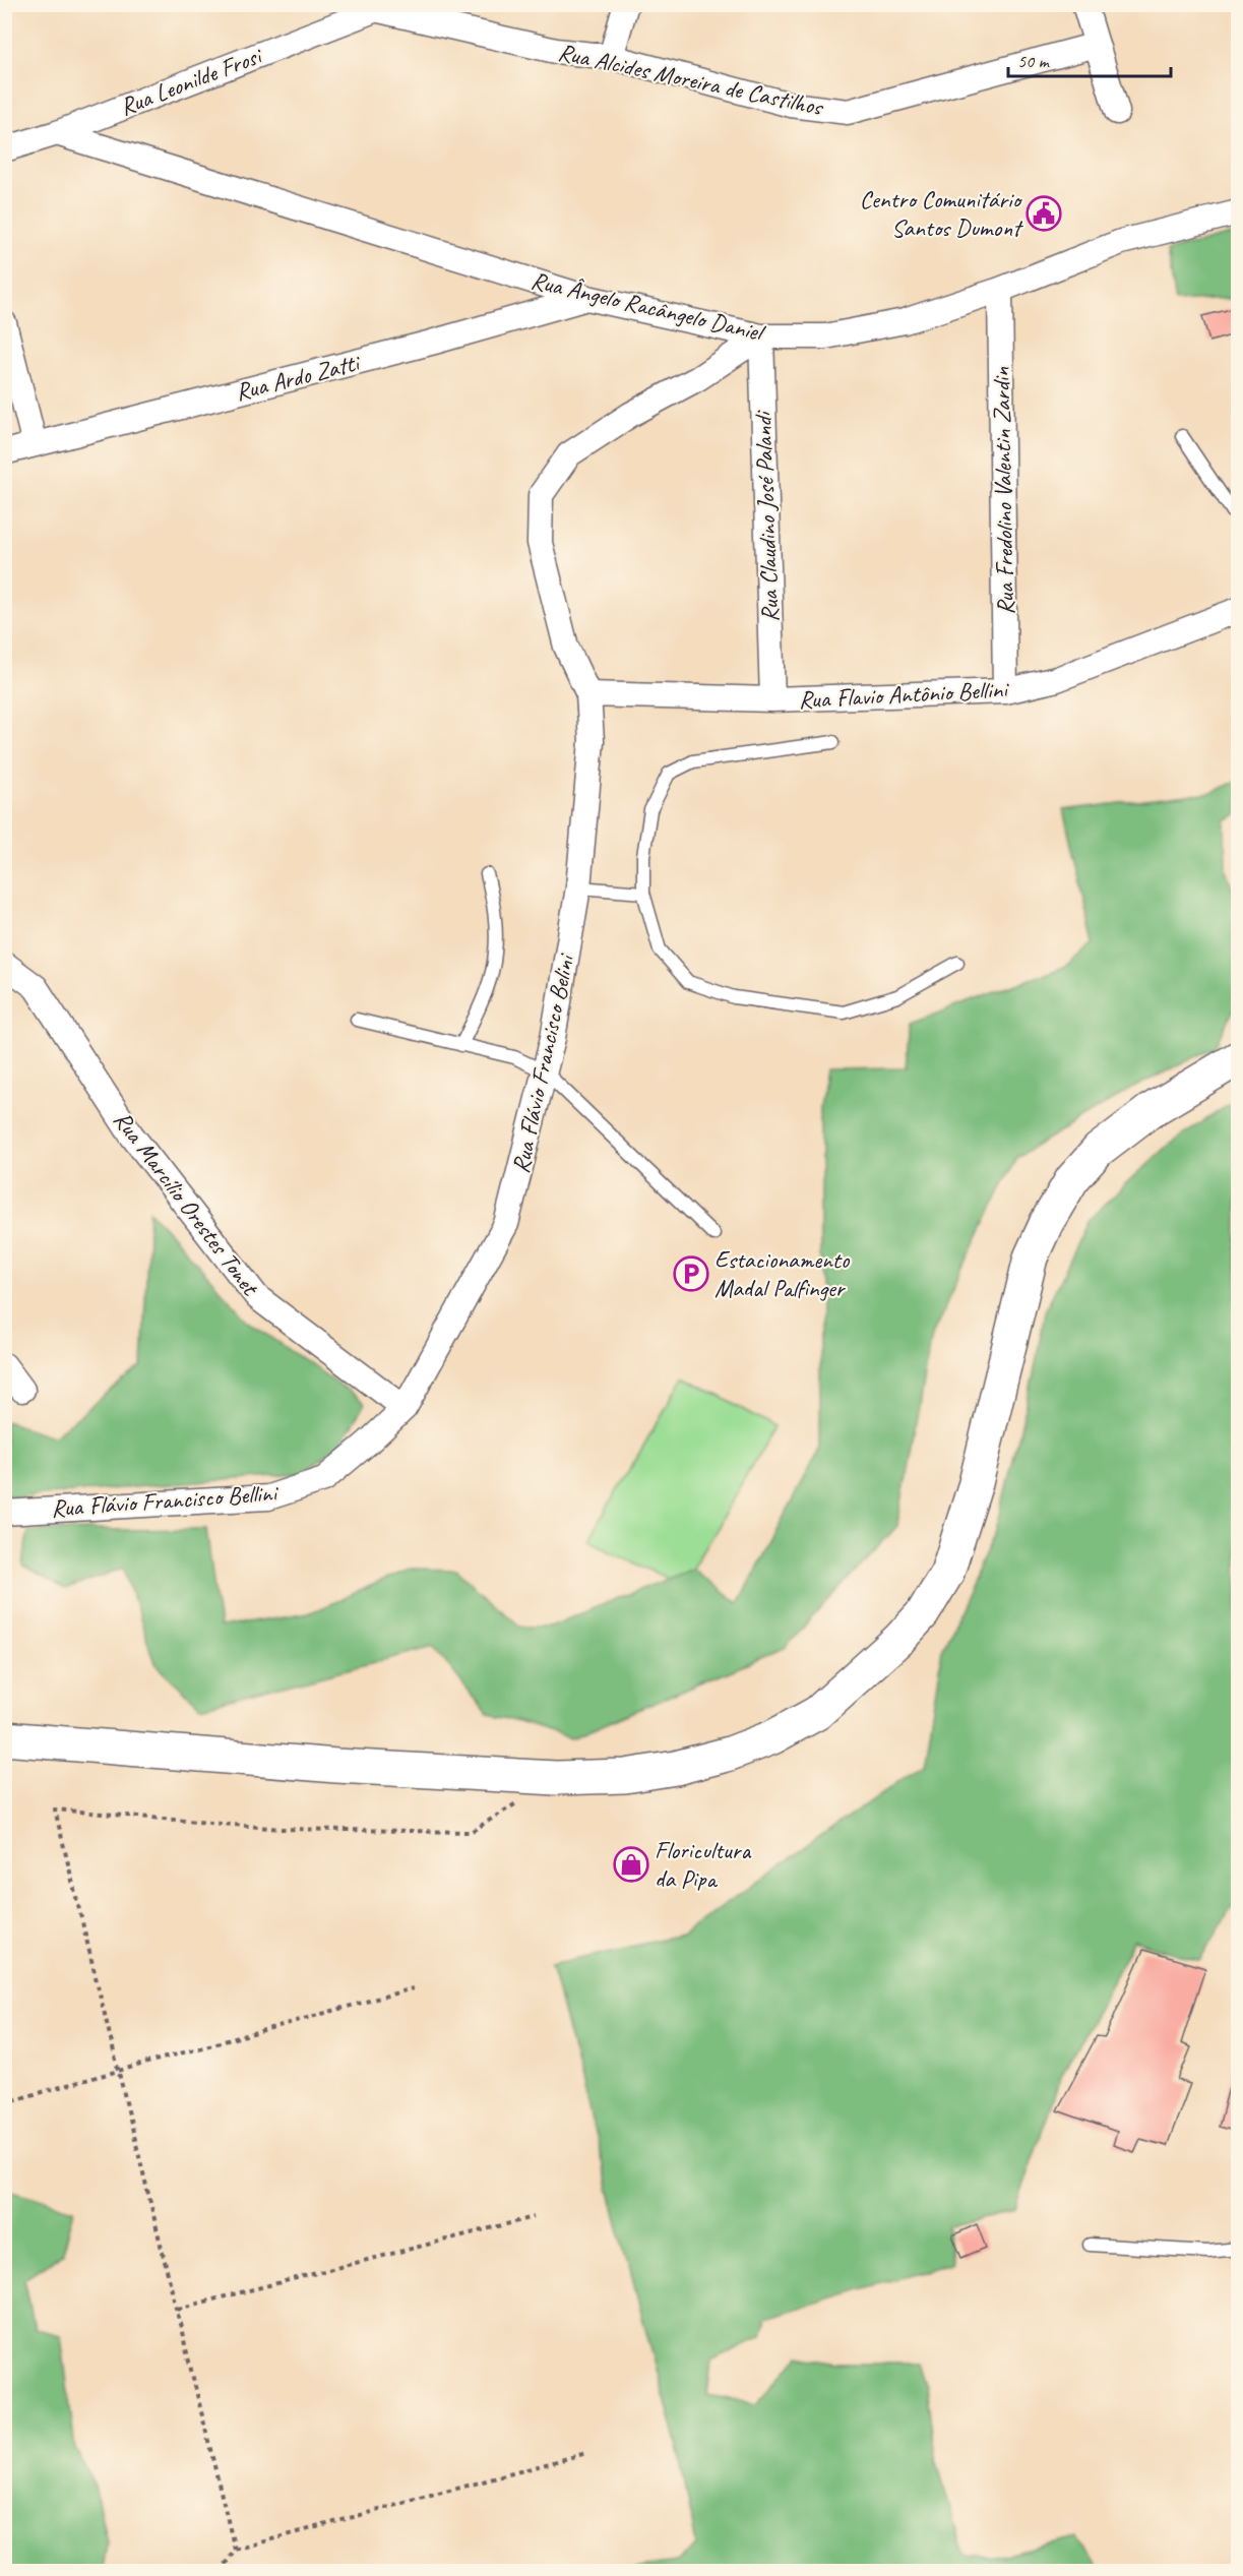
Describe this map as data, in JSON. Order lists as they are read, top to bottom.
{
  "streets": {
    "street": [
      "Rua Alcides Moreira de Castilhos",
      "Rua Leonilde Frosi",
      "Rua Ângelo Racângelo Daniel",
      "Rua Ardo Zatti",
      "Rua Fredolino Valentin Zardin",
      "Rua Claudino José Palandi",
      "Rua Flavio Antônio Bellini",
      "Rua Flávio Francisco Belini",
      "Rua Marcílio Orestes Tonet",
      "Rua Flávio Francisco Bellini"
    ]
  },
  "crossings": [
    ["Rua Alcides Moreira de Castilhos", "Rua Leonilde Frosi"],
    ["Rua Leonilde Frosi", "Rua Ângelo Racângelo Daniel"],
    ["Rua Ângelo Racângelo Daniel", "Rua Ardo Zatti"],
    ["Rua Ângelo Racângelo Daniel", "Rua Fredolino Valentin Zardin"],
    ["Rua Ângelo Racângelo Daniel", "Rua Claudino José Palandi"],
    ["Rua Fredolino Valentin Zardin", "Rua Flavio Antônio Bellini"],
    ["Rua Claudino José Palandi", "Rua Flavio Antônio Bellini"],
    ["Rua Flavio Antônio Bellini", "Rua Flávio Francisco Belini"],
    ["Rua Flávio Francisco Belini", "Rua Marcílio Orestes Tonet"],
    ["Rua Flávio Francisco Belini", "Rua Flávio Francisco Bellini"],
    ["Rua Marcílio Orestes Tonet", "Rua Flávio Francisco Bellini"]
  ],
  "places": {
    "public building": ["Centro Comunitário Santos Dumont"],
    "parking": ["Estacionamento Madal Palfinger"],
    "shop": ["Floricultura da Pipa"]
  },
  "scale_bar": "50 m"
}
